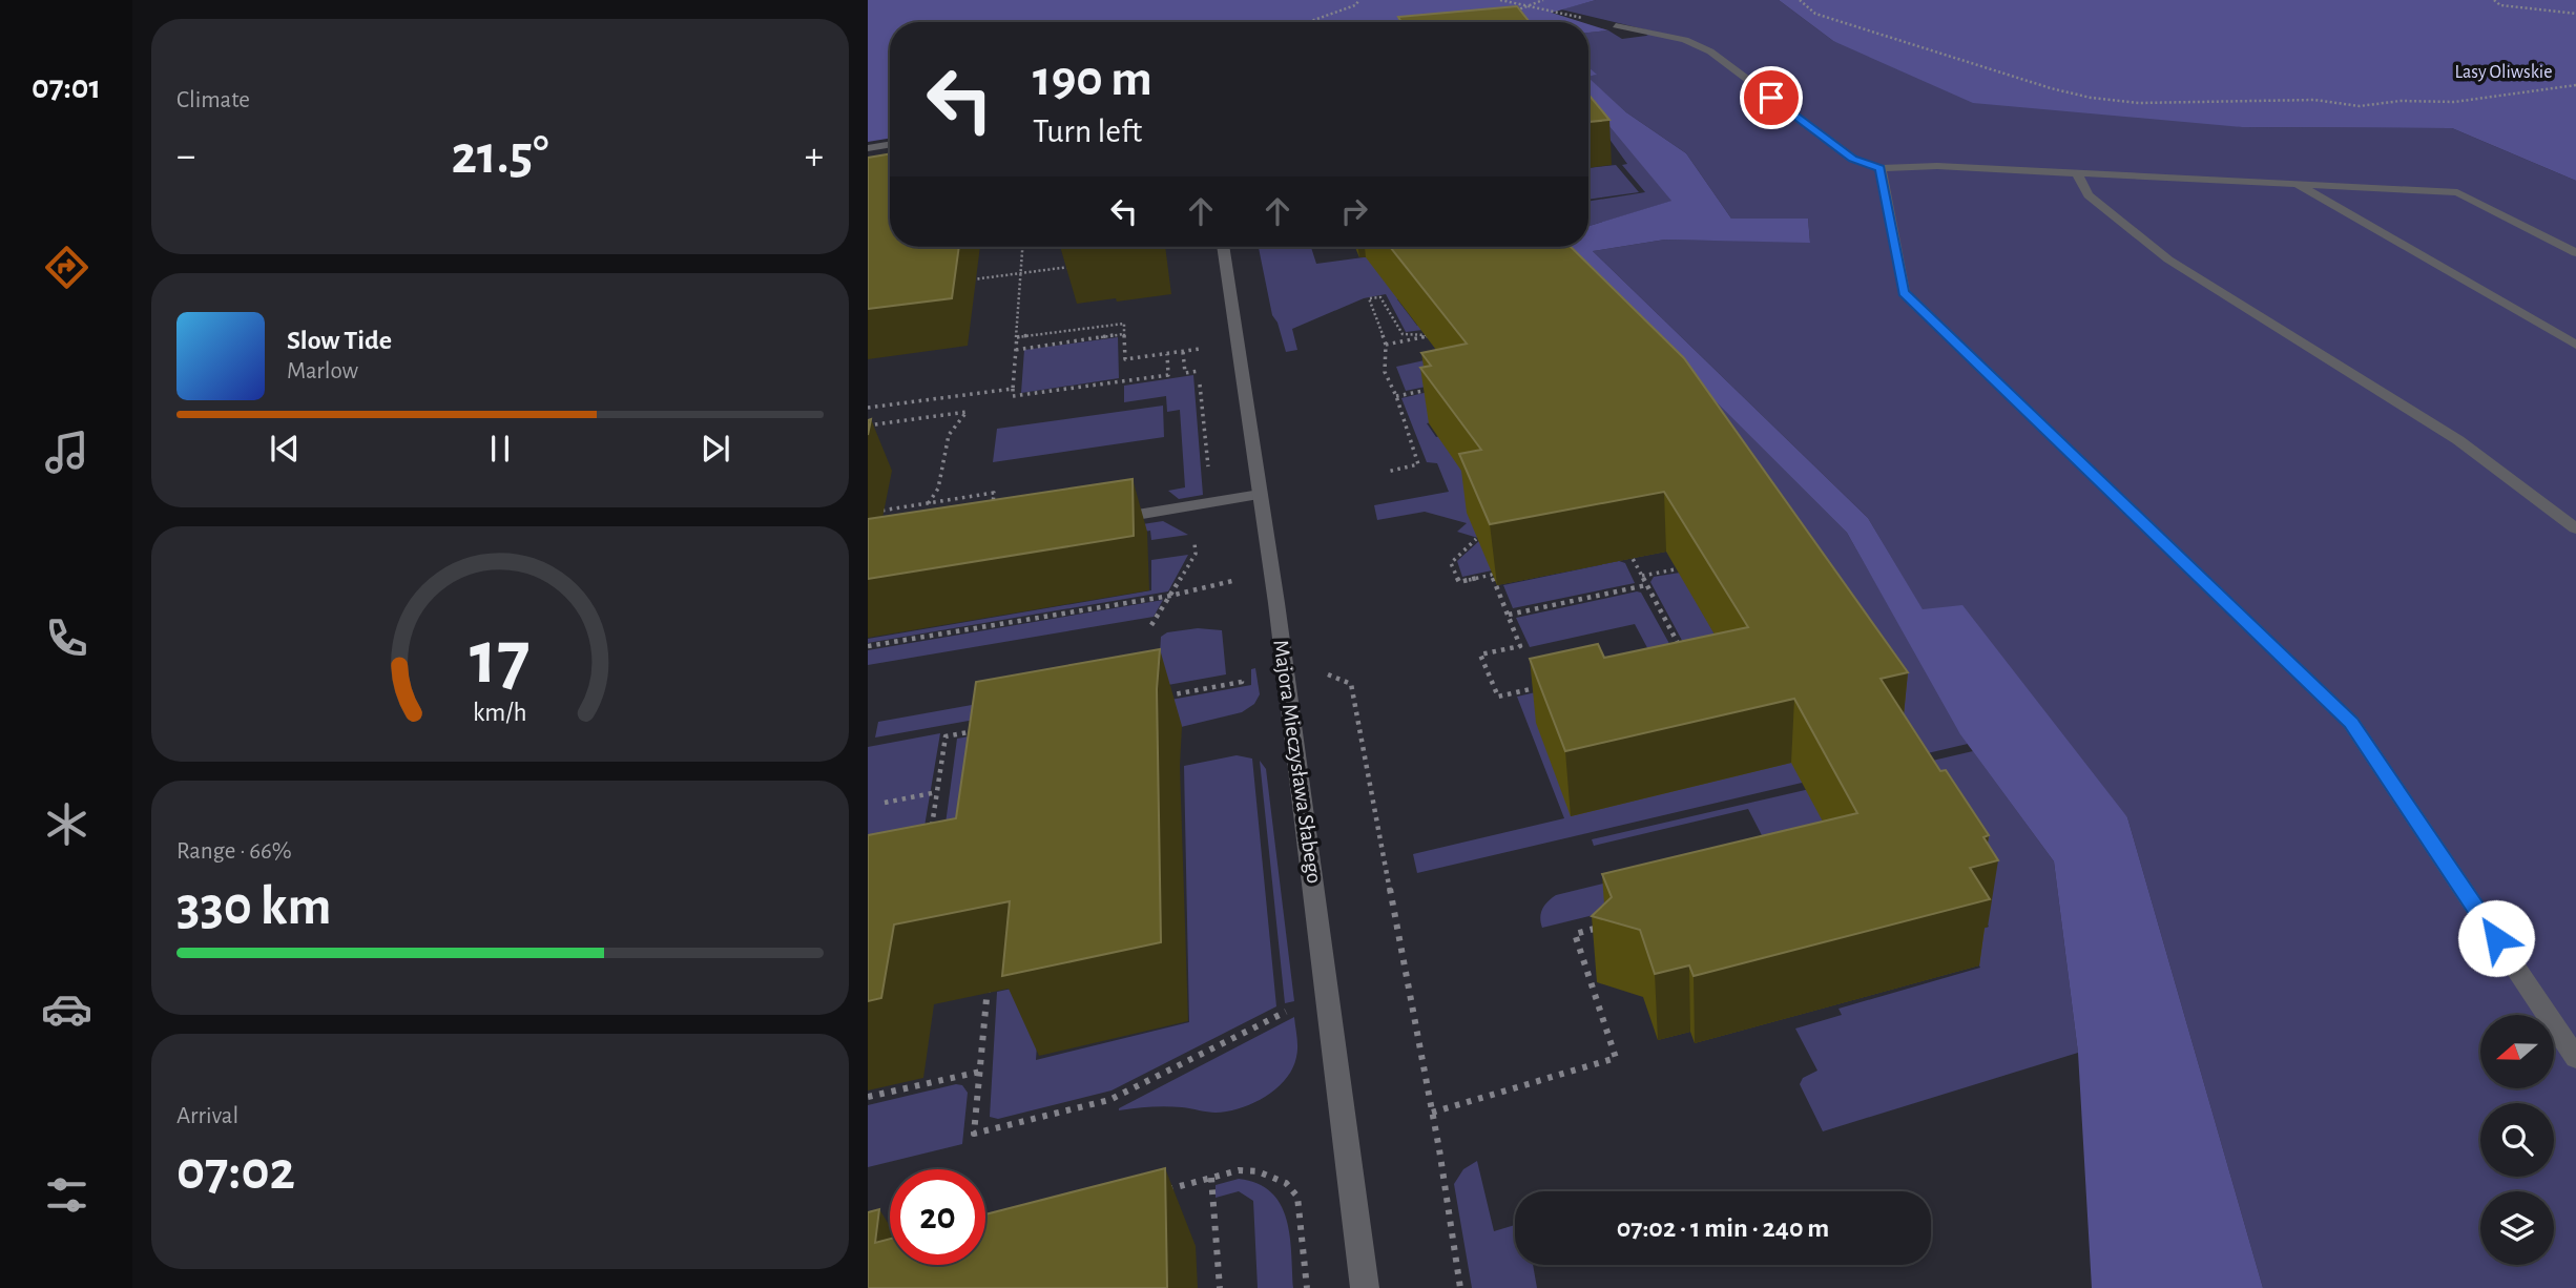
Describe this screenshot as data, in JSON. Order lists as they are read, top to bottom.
{
  "streets": {
    "street": ["Majora Mieczysława Słabego"]
  },
  "parks": ["Lasy Oliwskie"],
  "north": "left",
  "page": {
    "tabs": "07:01",
    "tile": [
      "Climate",
      ["Range · 66%", "330 km"],
      ["Arrival", "07:02"]
    ],
    "turn": ["190 m", "Turn left"],
    "heat": ["−", "21.5°", "+"],
    "song": ["Slow Tide", "Marlow"],
    "limit": "20",
    "trip": "07:02 · 1 min · 240 m",
    "gauge": ["17", "km/h"]
  }
}
